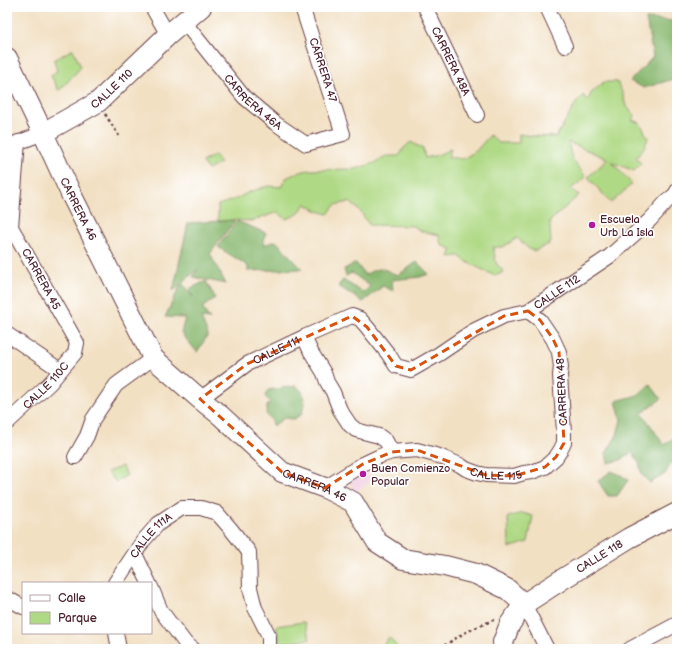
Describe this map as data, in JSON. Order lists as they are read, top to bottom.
{
  "streets": {
    "street": [
      "CARRERA 48A",
      "CARRERA 47",
      "CALLE 110",
      "CARRERA 46A",
      "CARRERA 46",
      "CARRERA 45",
      "CALLE 112",
      "CALLE 111",
      "CALLE 110C",
      "CARRERA 48",
      "CALLE 115",
      "CALLE 111A",
      "CALLE 118"
    ]
  },
  "crossings": [
    ["CARRERA 47", "CARRERA 46A"],
    ["CALLE 110", "CARRERA 46A"],
    ["CALLE 110", "CARRERA 46"],
    ["CALLE 110", "CARRERA 45"],
    ["CARRERA 46", "CALLE 111"],
    ["CARRERA 46", "CALLE 115"],
    ["CARRERA 46", "CALLE 118"],
    ["CARRERA 45", "CALLE 110C"],
    ["CALLE 112", "CALLE 111"],
    ["CALLE 112", "CARRERA 48"],
    ["CARRERA 48", "CALLE 115"]
  ],
  "places": ["Escuela Urb La Isla", "Buen Comienzo Popular"],
  "legend": ["Calle", "Parque"]
}
